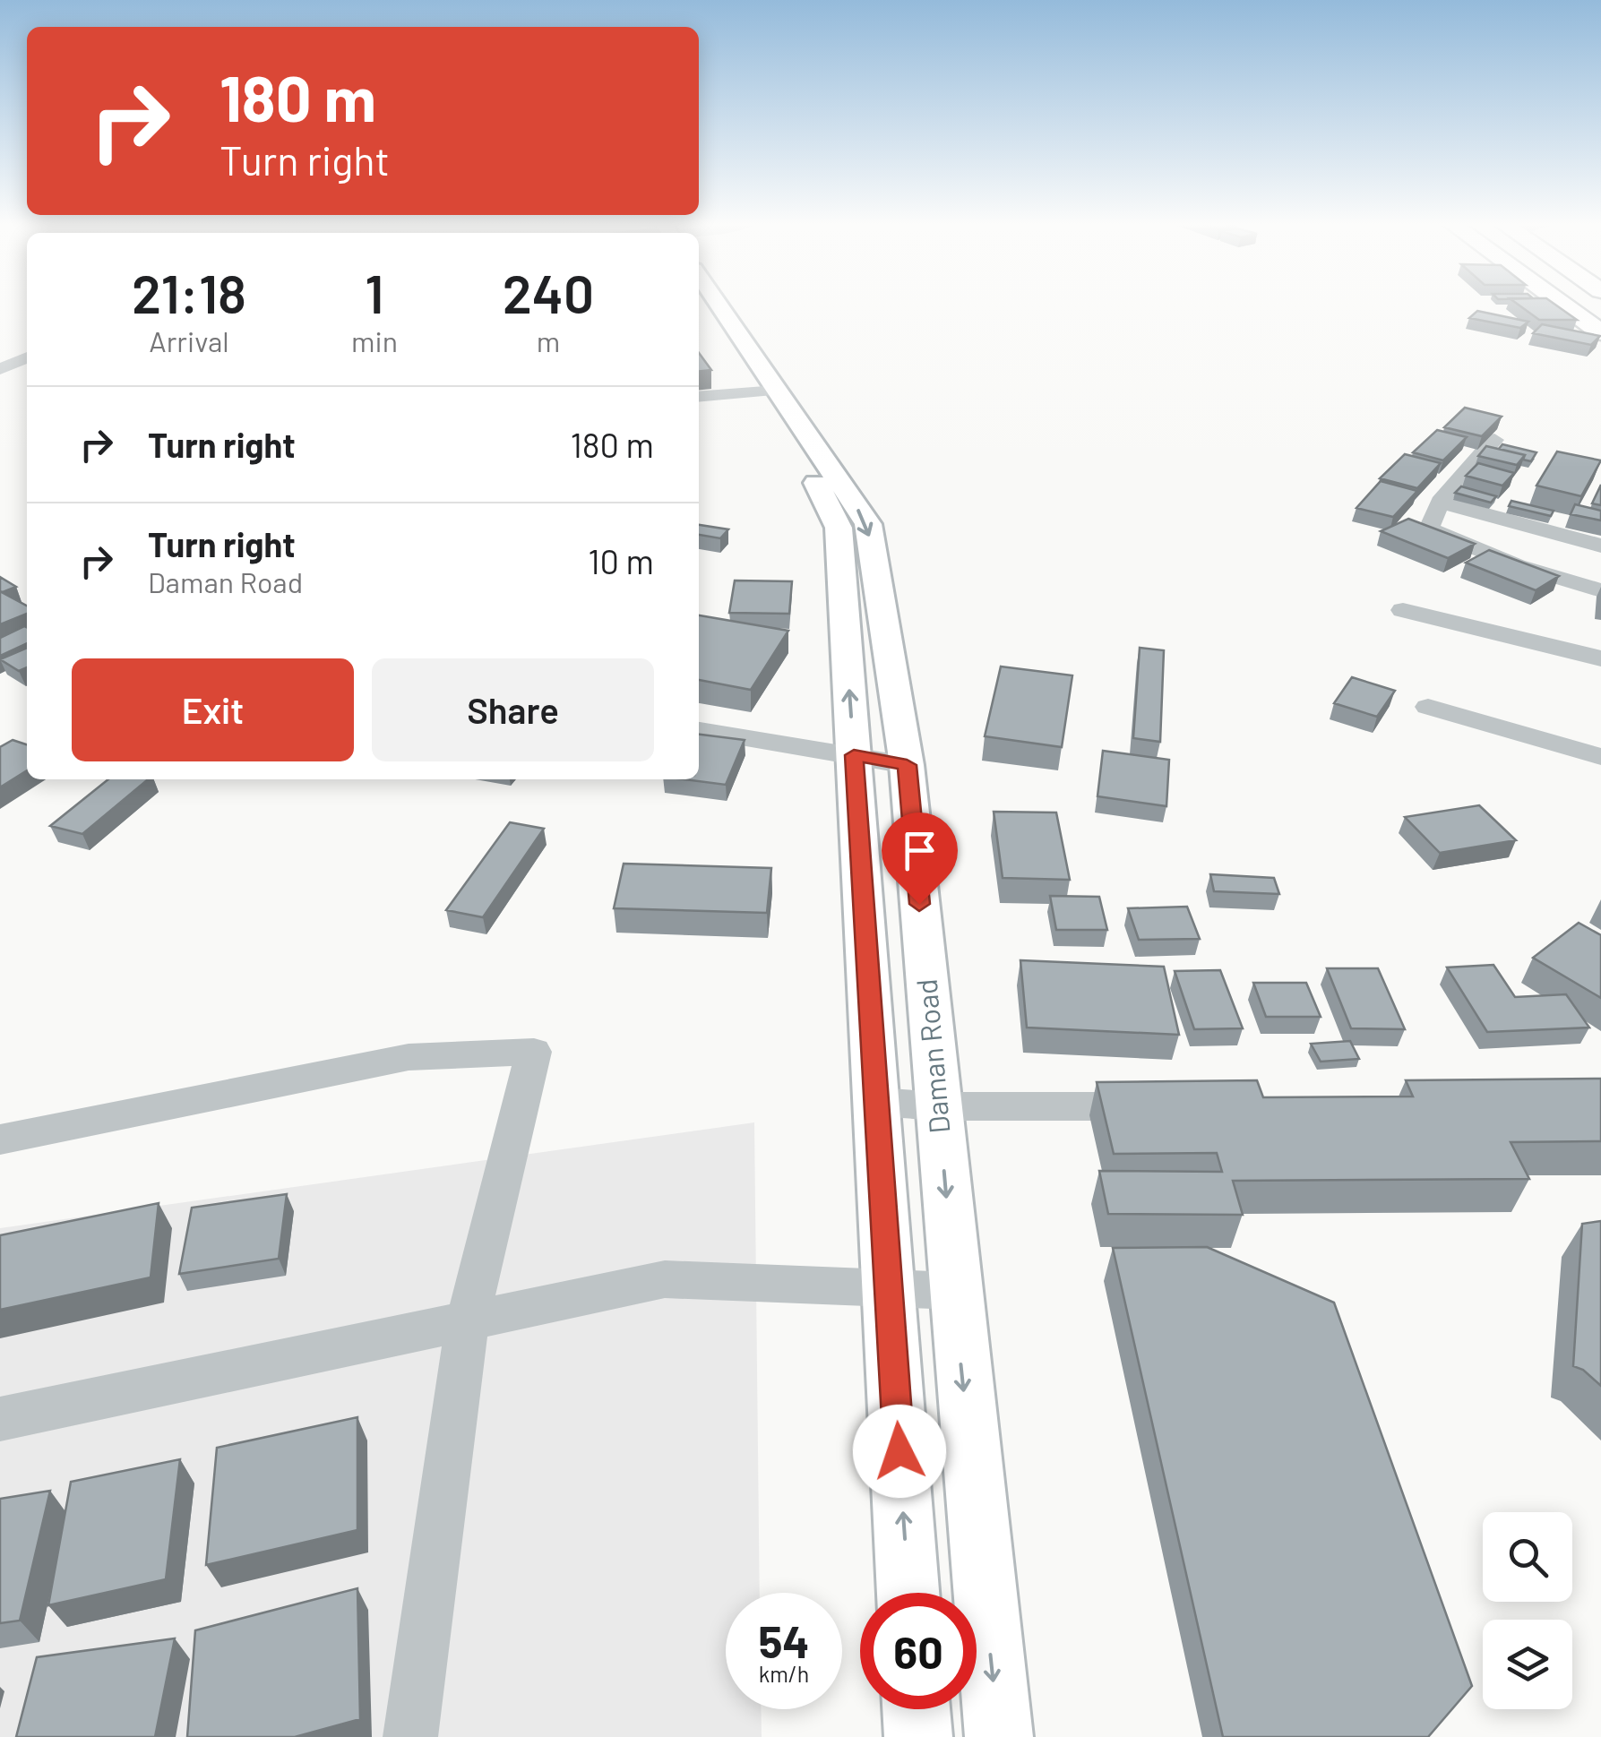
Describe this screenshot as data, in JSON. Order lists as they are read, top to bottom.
{
  "streets": {
    "main road": ["Daman Road"]
  },
  "page": {
    "turn": ["180 m", "Turn right"],
    "eta": [
      "21:18",
      "Arrival",
      "1",
      "min",
      "240",
      "m"
    ],
    "list": [
      {
        "name": "Turn right",
        "value": "180 m"
      },
      {
        "name": "Turn right",
        "note": "Daman Road",
        "value": "10 m"
      }
    ],
    "buttons": ["Exit", "Share"],
    "speed": "54 km/h",
    "limit": "60"
  }
}
